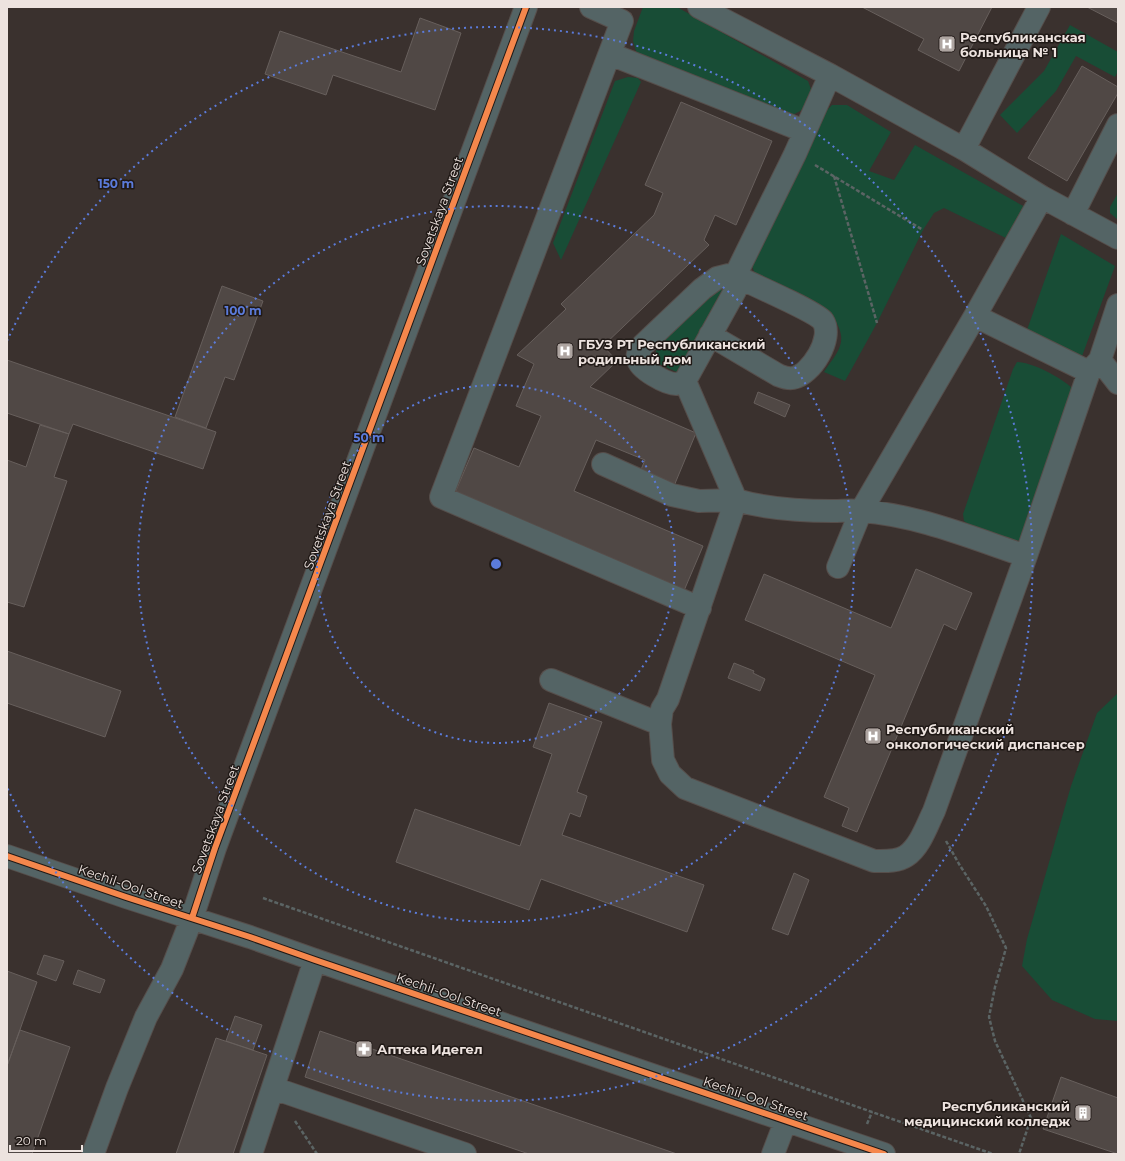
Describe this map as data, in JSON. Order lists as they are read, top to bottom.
{
  "streets": {
    "street": ["Sovetskaya Street", "Kechil-Ool Street"]
  },
  "crossings": [
    ["Sovetskaya Street", "Kechil-Ool Street"]
  ],
  "places": {
    "hospital": ["Республиканская больница № 1", "ГБУЗ РТ Республиканский родильный дом", "Республиканский онкологический диспансер"],
    "pharmacy": ["Аптека Идегел"],
    "building": ["Республиканский медицинский колледж"]
  },
  "scale_bar": "20 m",
  "rings": ["150 m", "100 m", "50 m"]
}
